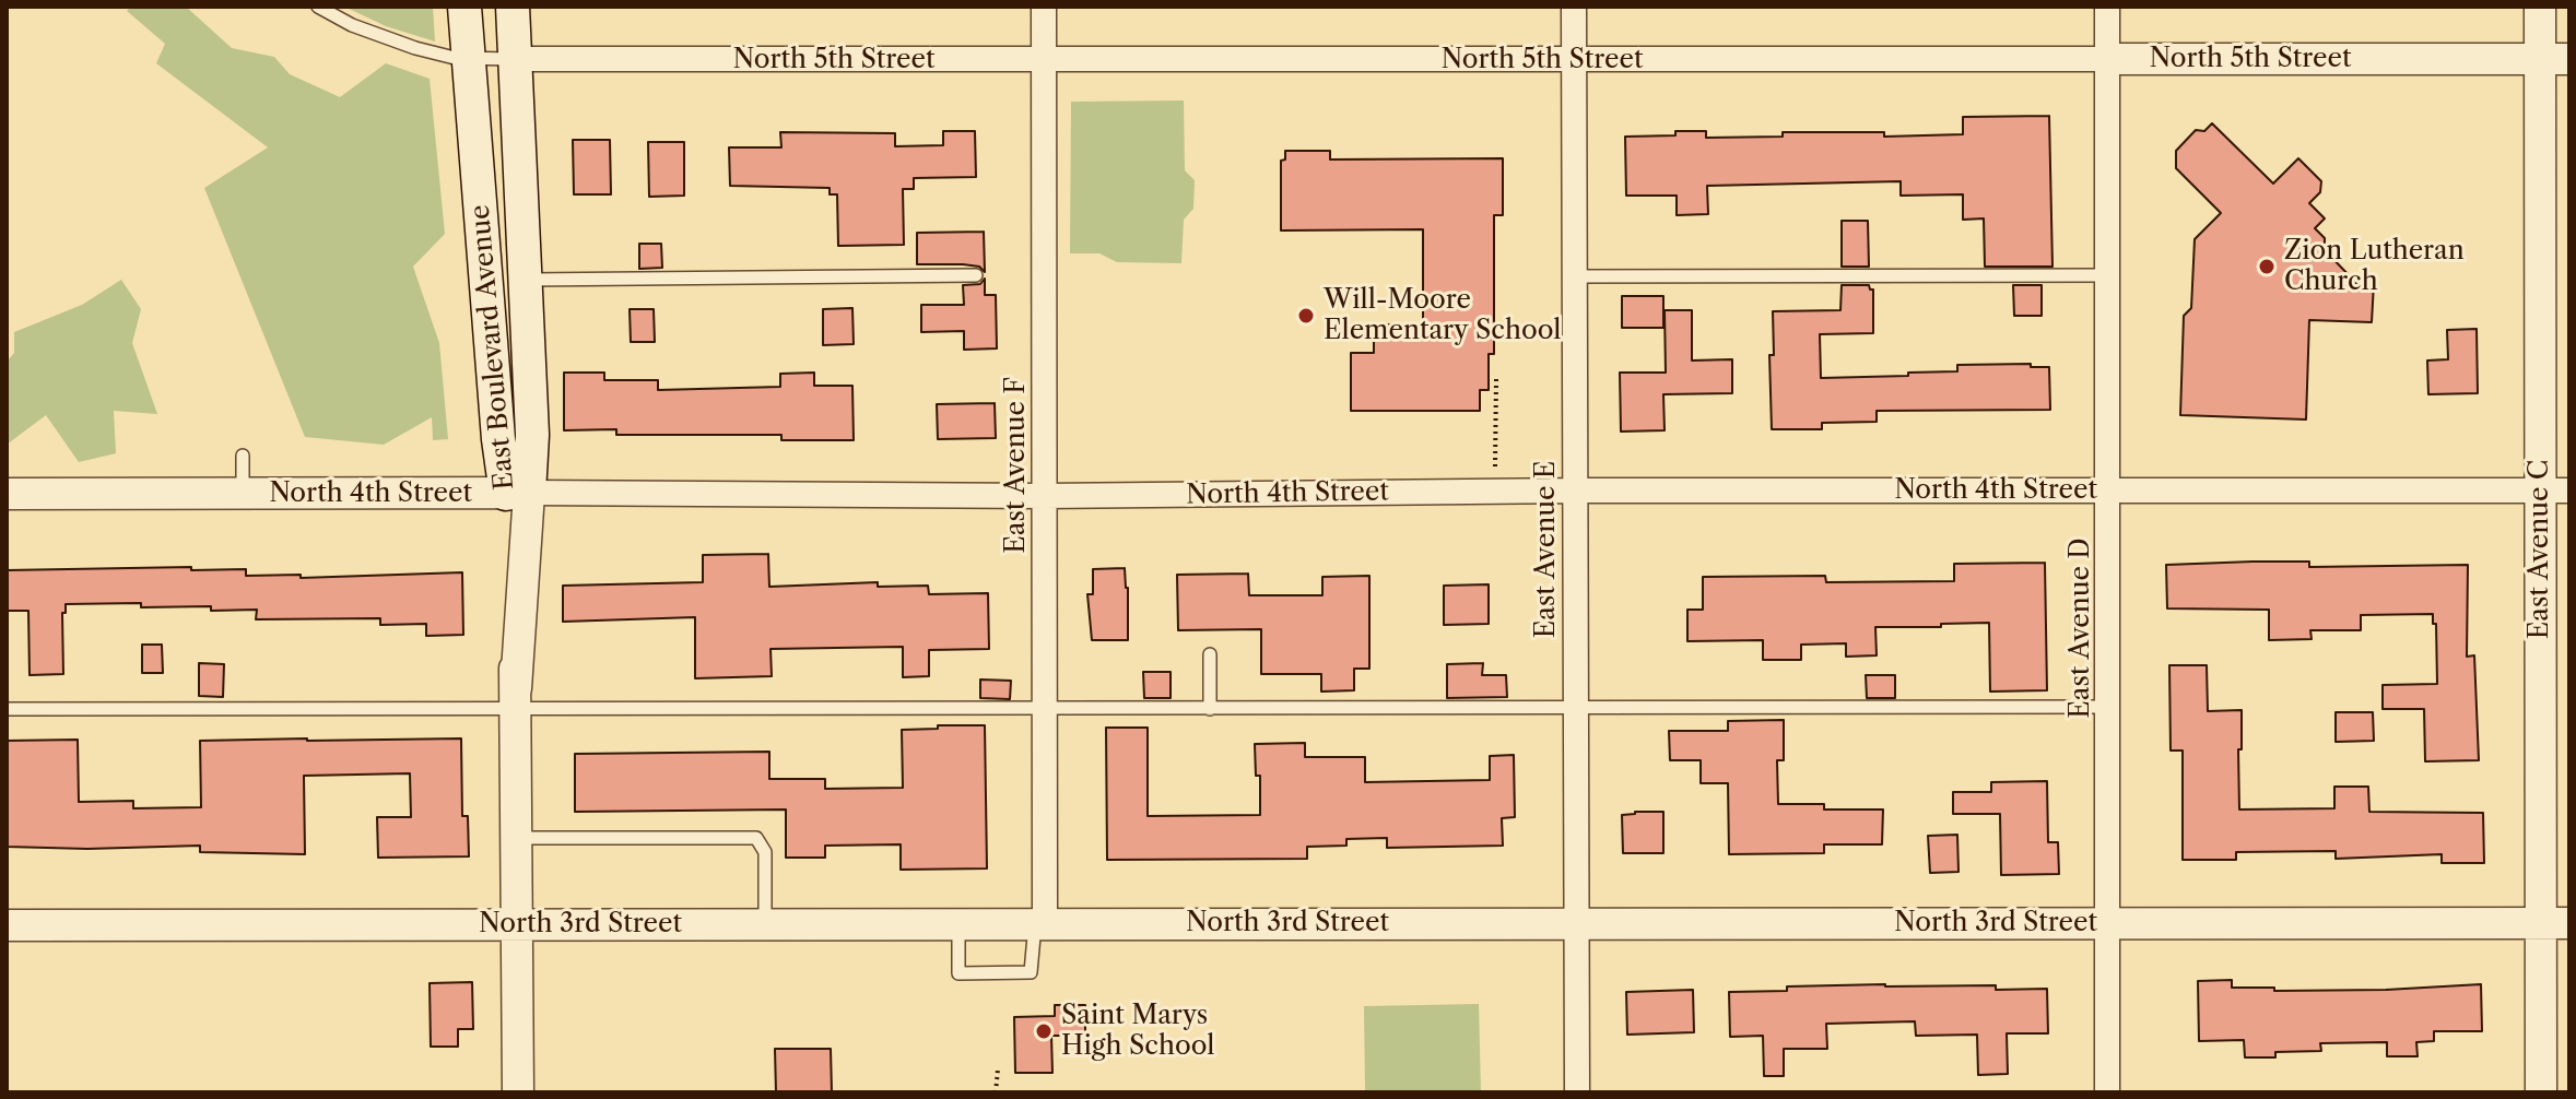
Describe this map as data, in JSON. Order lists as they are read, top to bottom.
{
  "streets": {
    "main road": ["East Boulevard Avenue"],
    "street": [
      "North 5th Street",
      "East Avenue F",
      "North 4th Street",
      "East Avenue E",
      "East Avenue C",
      "East Avenue D",
      "North 3rd Street"
    ]
  },
  "crossings": [
    ["North 5th Street", "East Boulevard Avenue"],
    ["North 5th Street", "East Avenue F"],
    ["North 5th Street", "East Avenue E"],
    ["North 5th Street", "East Avenue C"],
    ["North 5th Street", "East Avenue D"],
    ["East Boulevard Avenue", "North 4th Street"],
    ["East Boulevard Avenue", "North 3rd Street"],
    ["East Avenue F", "North 4th Street"],
    ["East Avenue F", "North 3rd Street"],
    ["North 4th Street", "East Avenue E"],
    ["North 4th Street", "East Avenue C"],
    ["North 4th Street", "East Avenue D"],
    ["East Avenue E", "North 3rd Street"],
    ["East Avenue C", "North 3rd Street"],
    ["East Avenue D", "North 3rd Street"]
  ],
  "places": ["Zion Lutheran Church", "Will-Moore Elementary School", "Saint Marys High School"]
}
